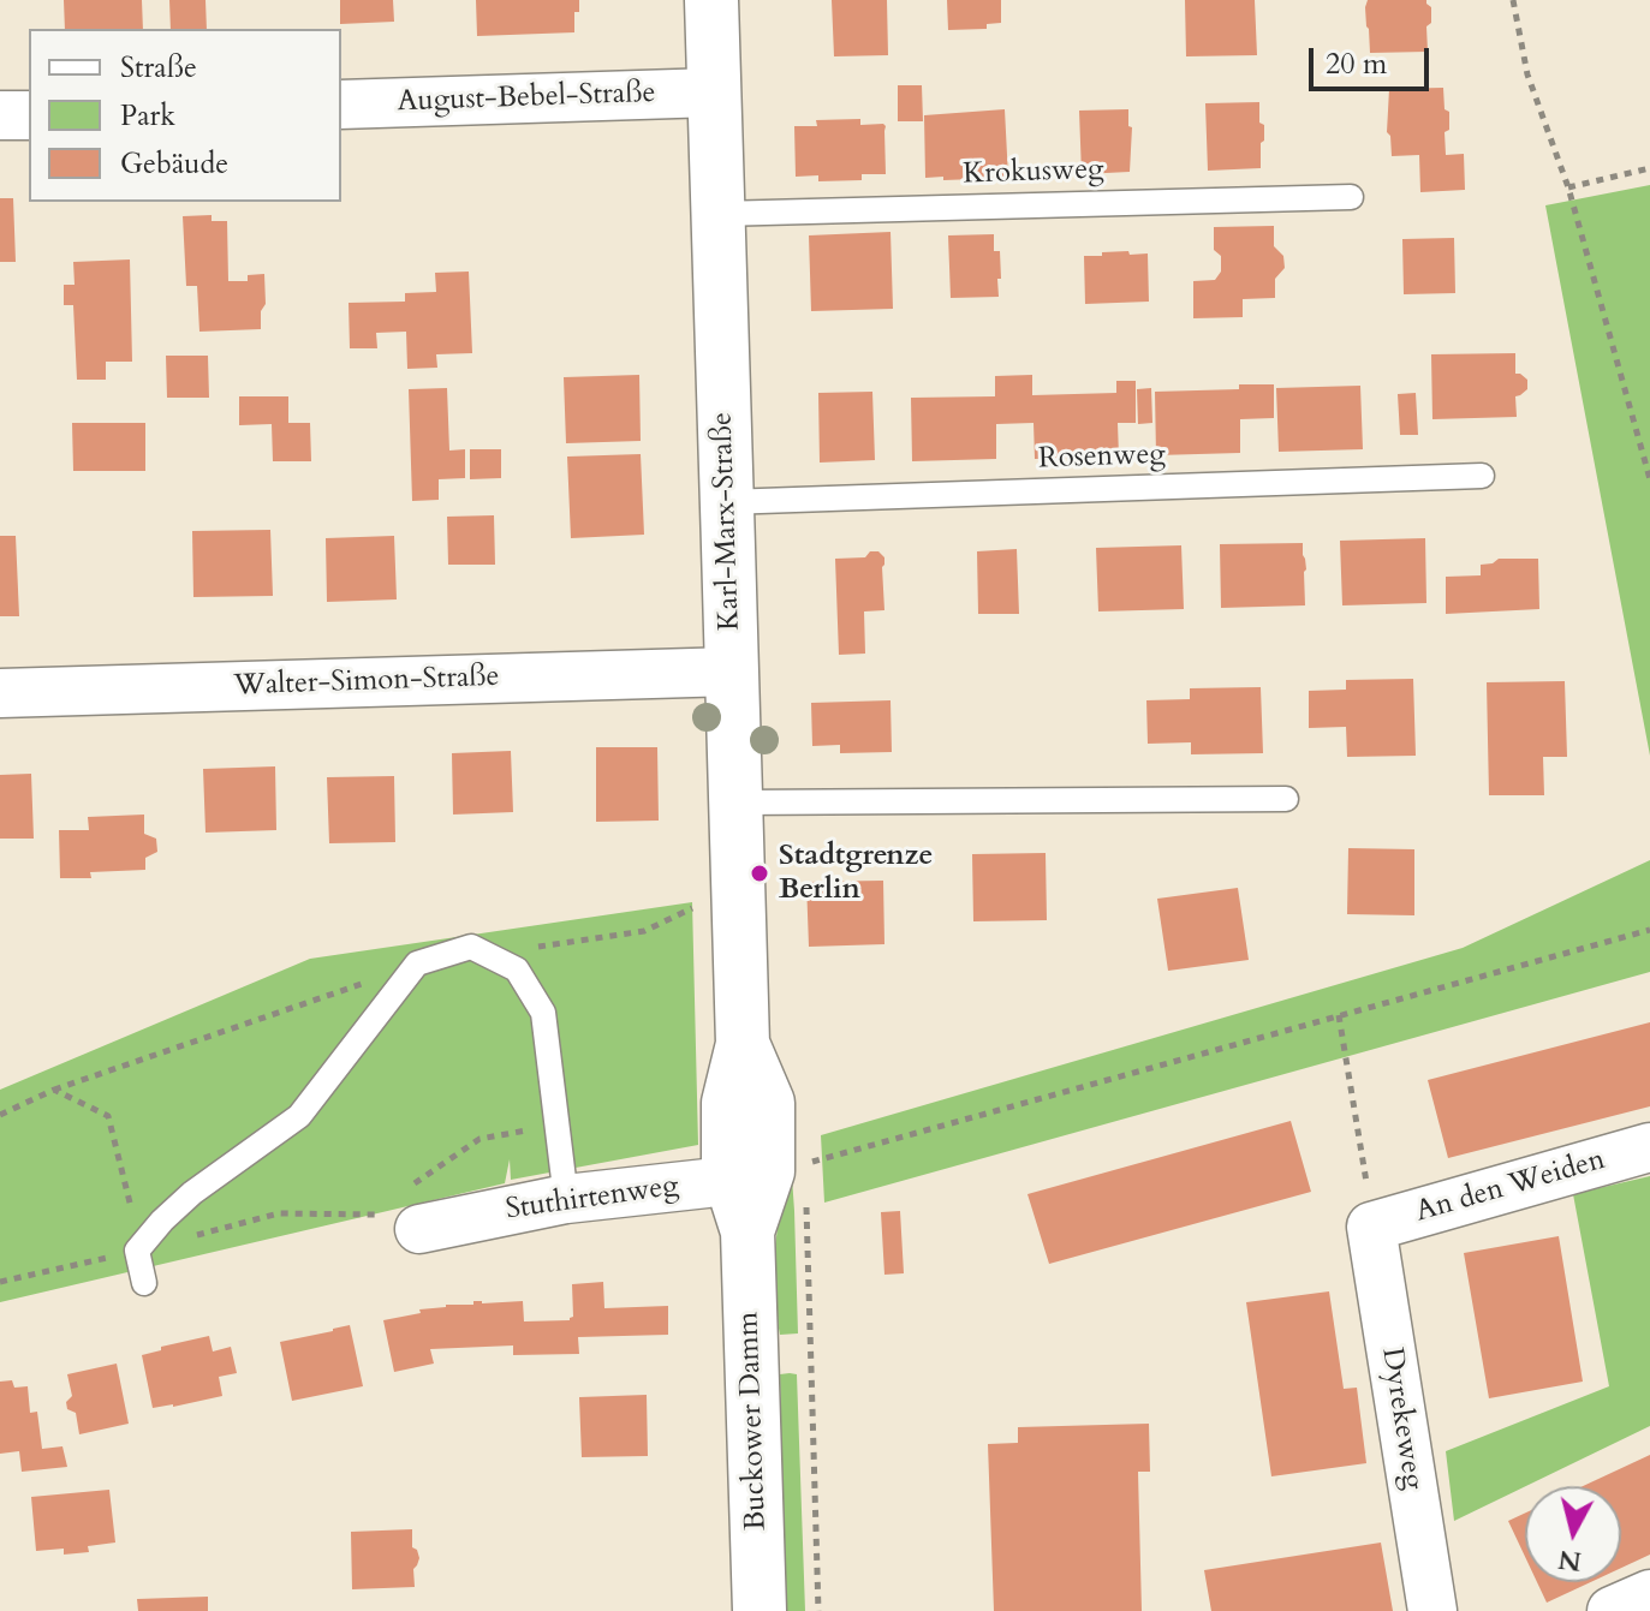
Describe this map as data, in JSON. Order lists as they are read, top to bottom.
{
  "streets": {
    "main road": ["Karl-Marx-Straße", "Buckower Damm"],
    "street": [
      "August-Bebel-Straße",
      "Walter-Simon-Straße",
      "An den Weiden",
      "Stuthirtenweg",
      "Dyrekeweg"
    ],
    "lane": ["Krokusweg", "Rosenweg"]
  },
  "crossings": [
    ["August-Bebel-Straße", "Karl-Marx-Straße"],
    ["Krokusweg", "Karl-Marx-Straße"],
    ["Rosenweg", "Karl-Marx-Straße"],
    ["Karl-Marx-Straße", "Walter-Simon-Straße"],
    ["Karl-Marx-Straße", "Stuthirtenweg"],
    ["Karl-Marx-Straße", "Buckower Damm"],
    ["An den Weiden", "Dyrekeweg"],
    ["Stuthirtenweg", "Buckower Damm"]
  ],
  "places": ["Stadtgrenze Berlin"],
  "legend": ["Straße", "Park", "Gebäude"],
  "scale_bar": "20 m",
  "north": "bottom"
}
